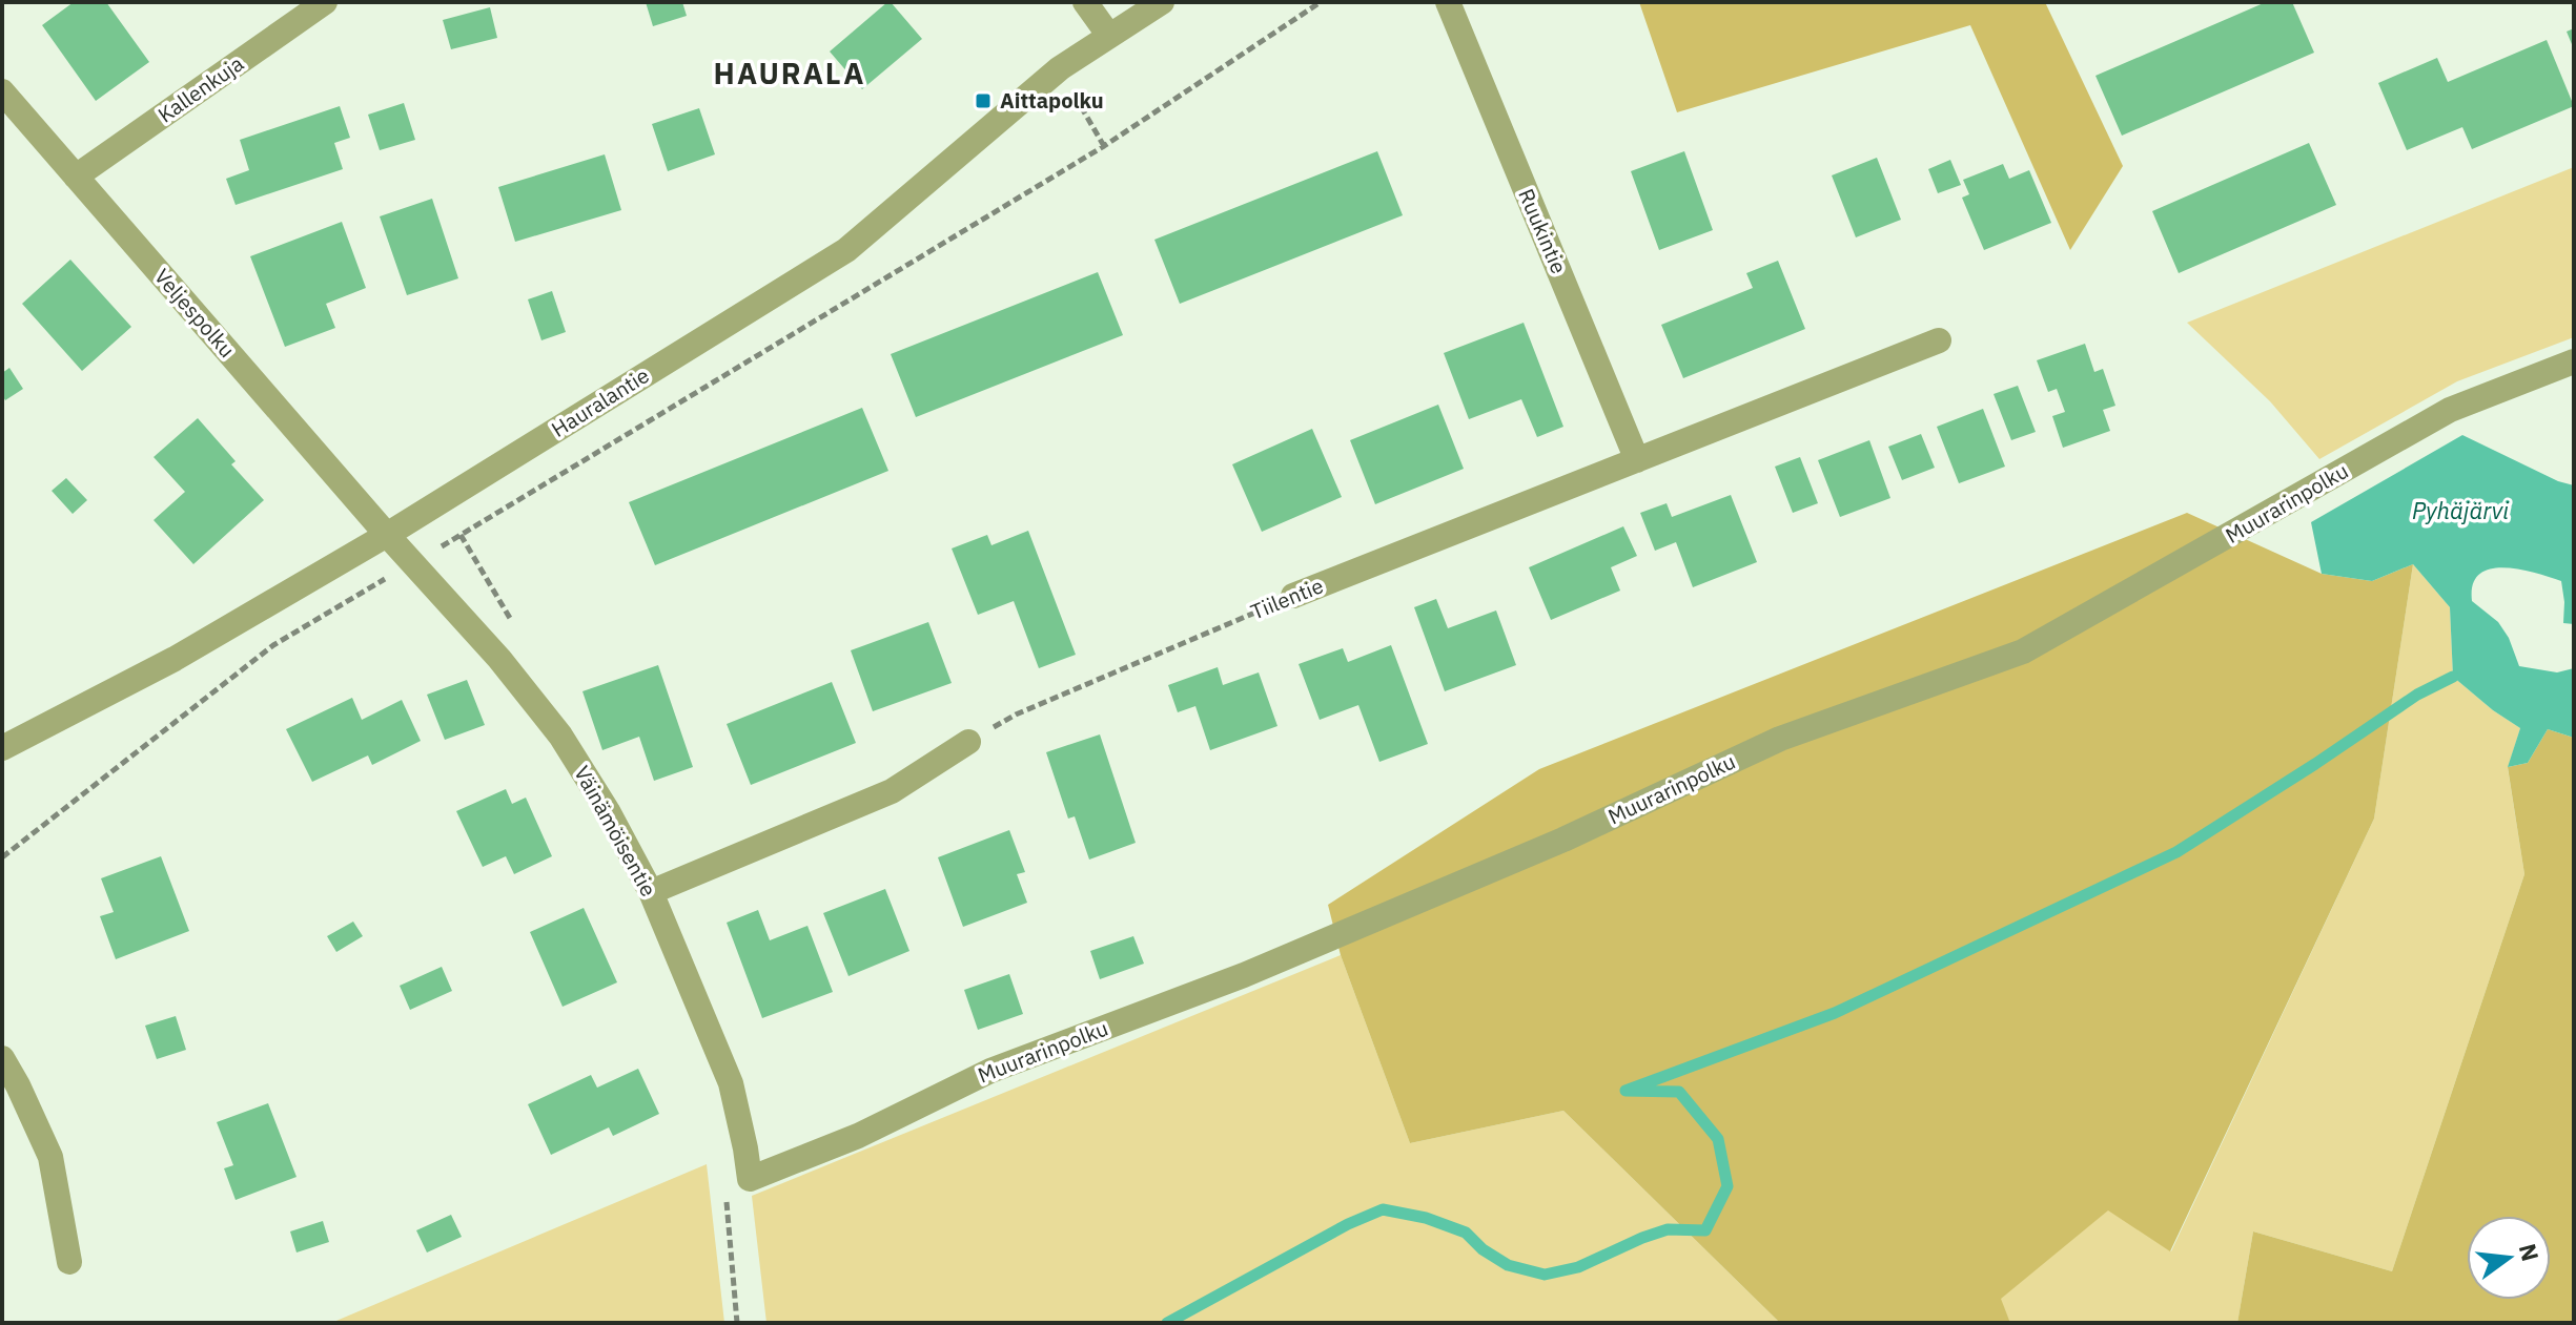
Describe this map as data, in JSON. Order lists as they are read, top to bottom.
{
  "streets": {
    "street": [
      "Kallenkuja",
      "Ruukintie",
      "Veljespolku",
      "Hauralantie",
      "Muurarinpolku",
      "Tiilentie",
      "Väinämöisentie"
    ]
  },
  "crossings": [
    ["Kallenkuja", "Veljespolku"],
    ["Ruukintie", "Tiilentie"],
    ["Veljespolku", "Hauralantie"],
    ["Veljespolku", "Väinämöisentie"],
    ["Hauralantie", "Väinämöisentie"],
    ["Muurarinpolku", "Väinämöisentie"]
  ],
  "districts": ["HAURALA"],
  "water": ["Pyhäjärvi"],
  "places": {
    "transit": ["Aittapolku"]
  },
  "north": "right"
}
